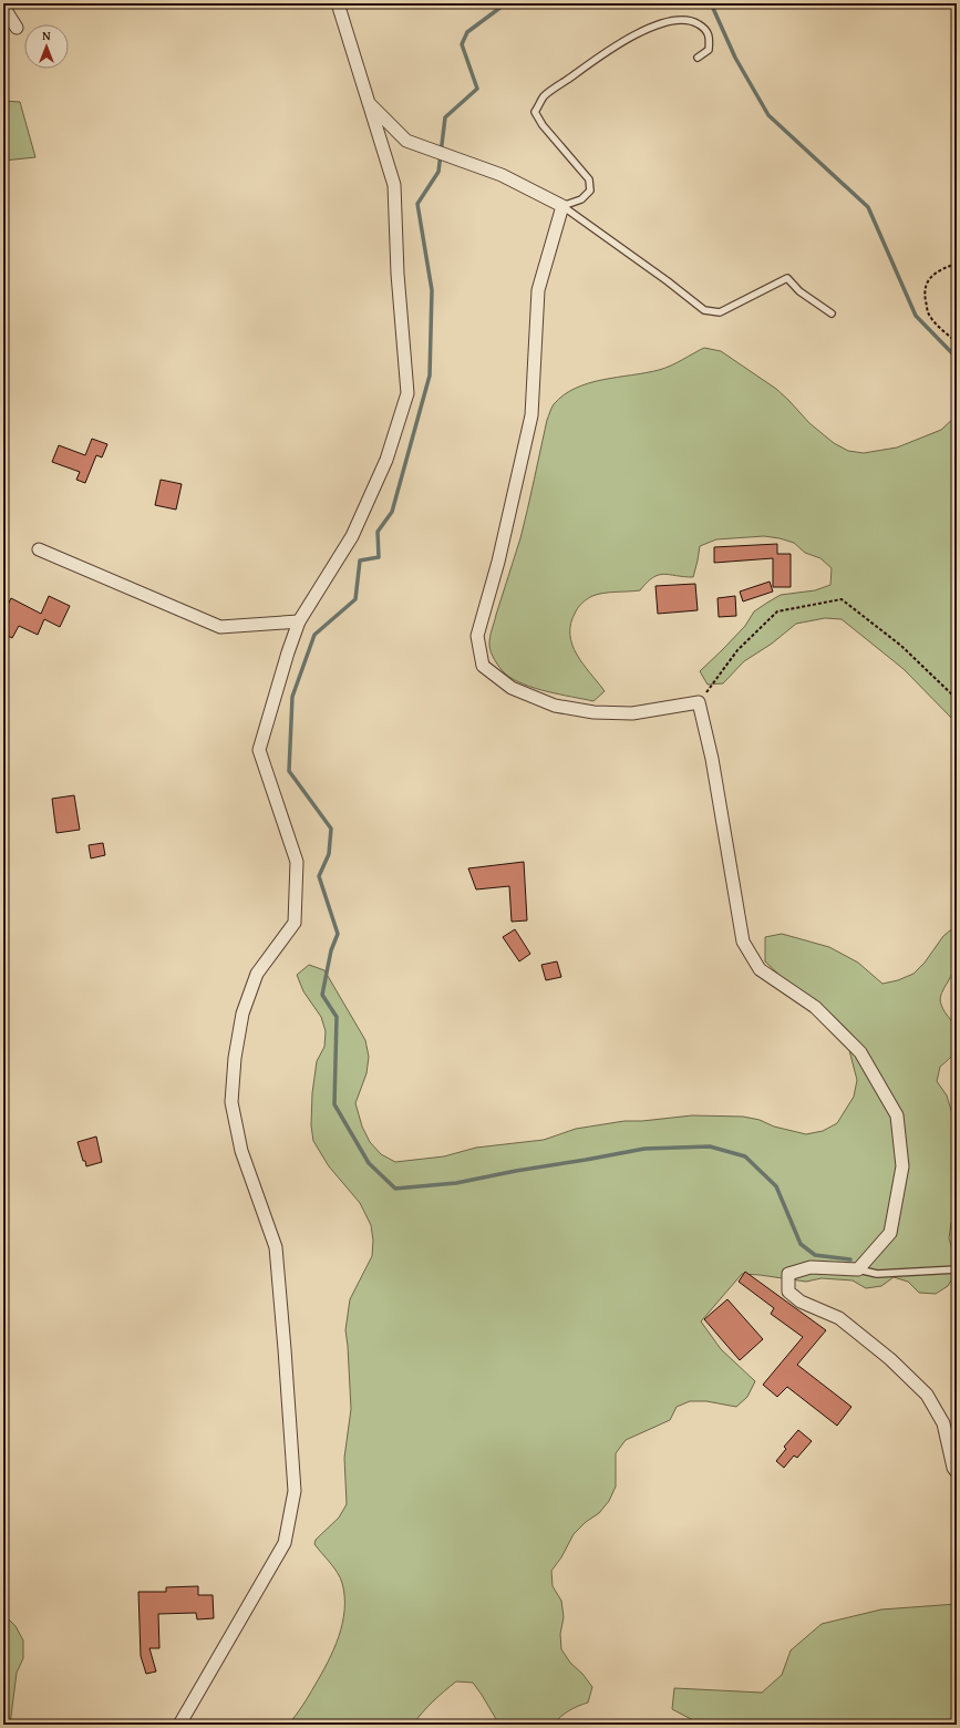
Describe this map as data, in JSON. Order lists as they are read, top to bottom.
{
  "north": "top"
}
